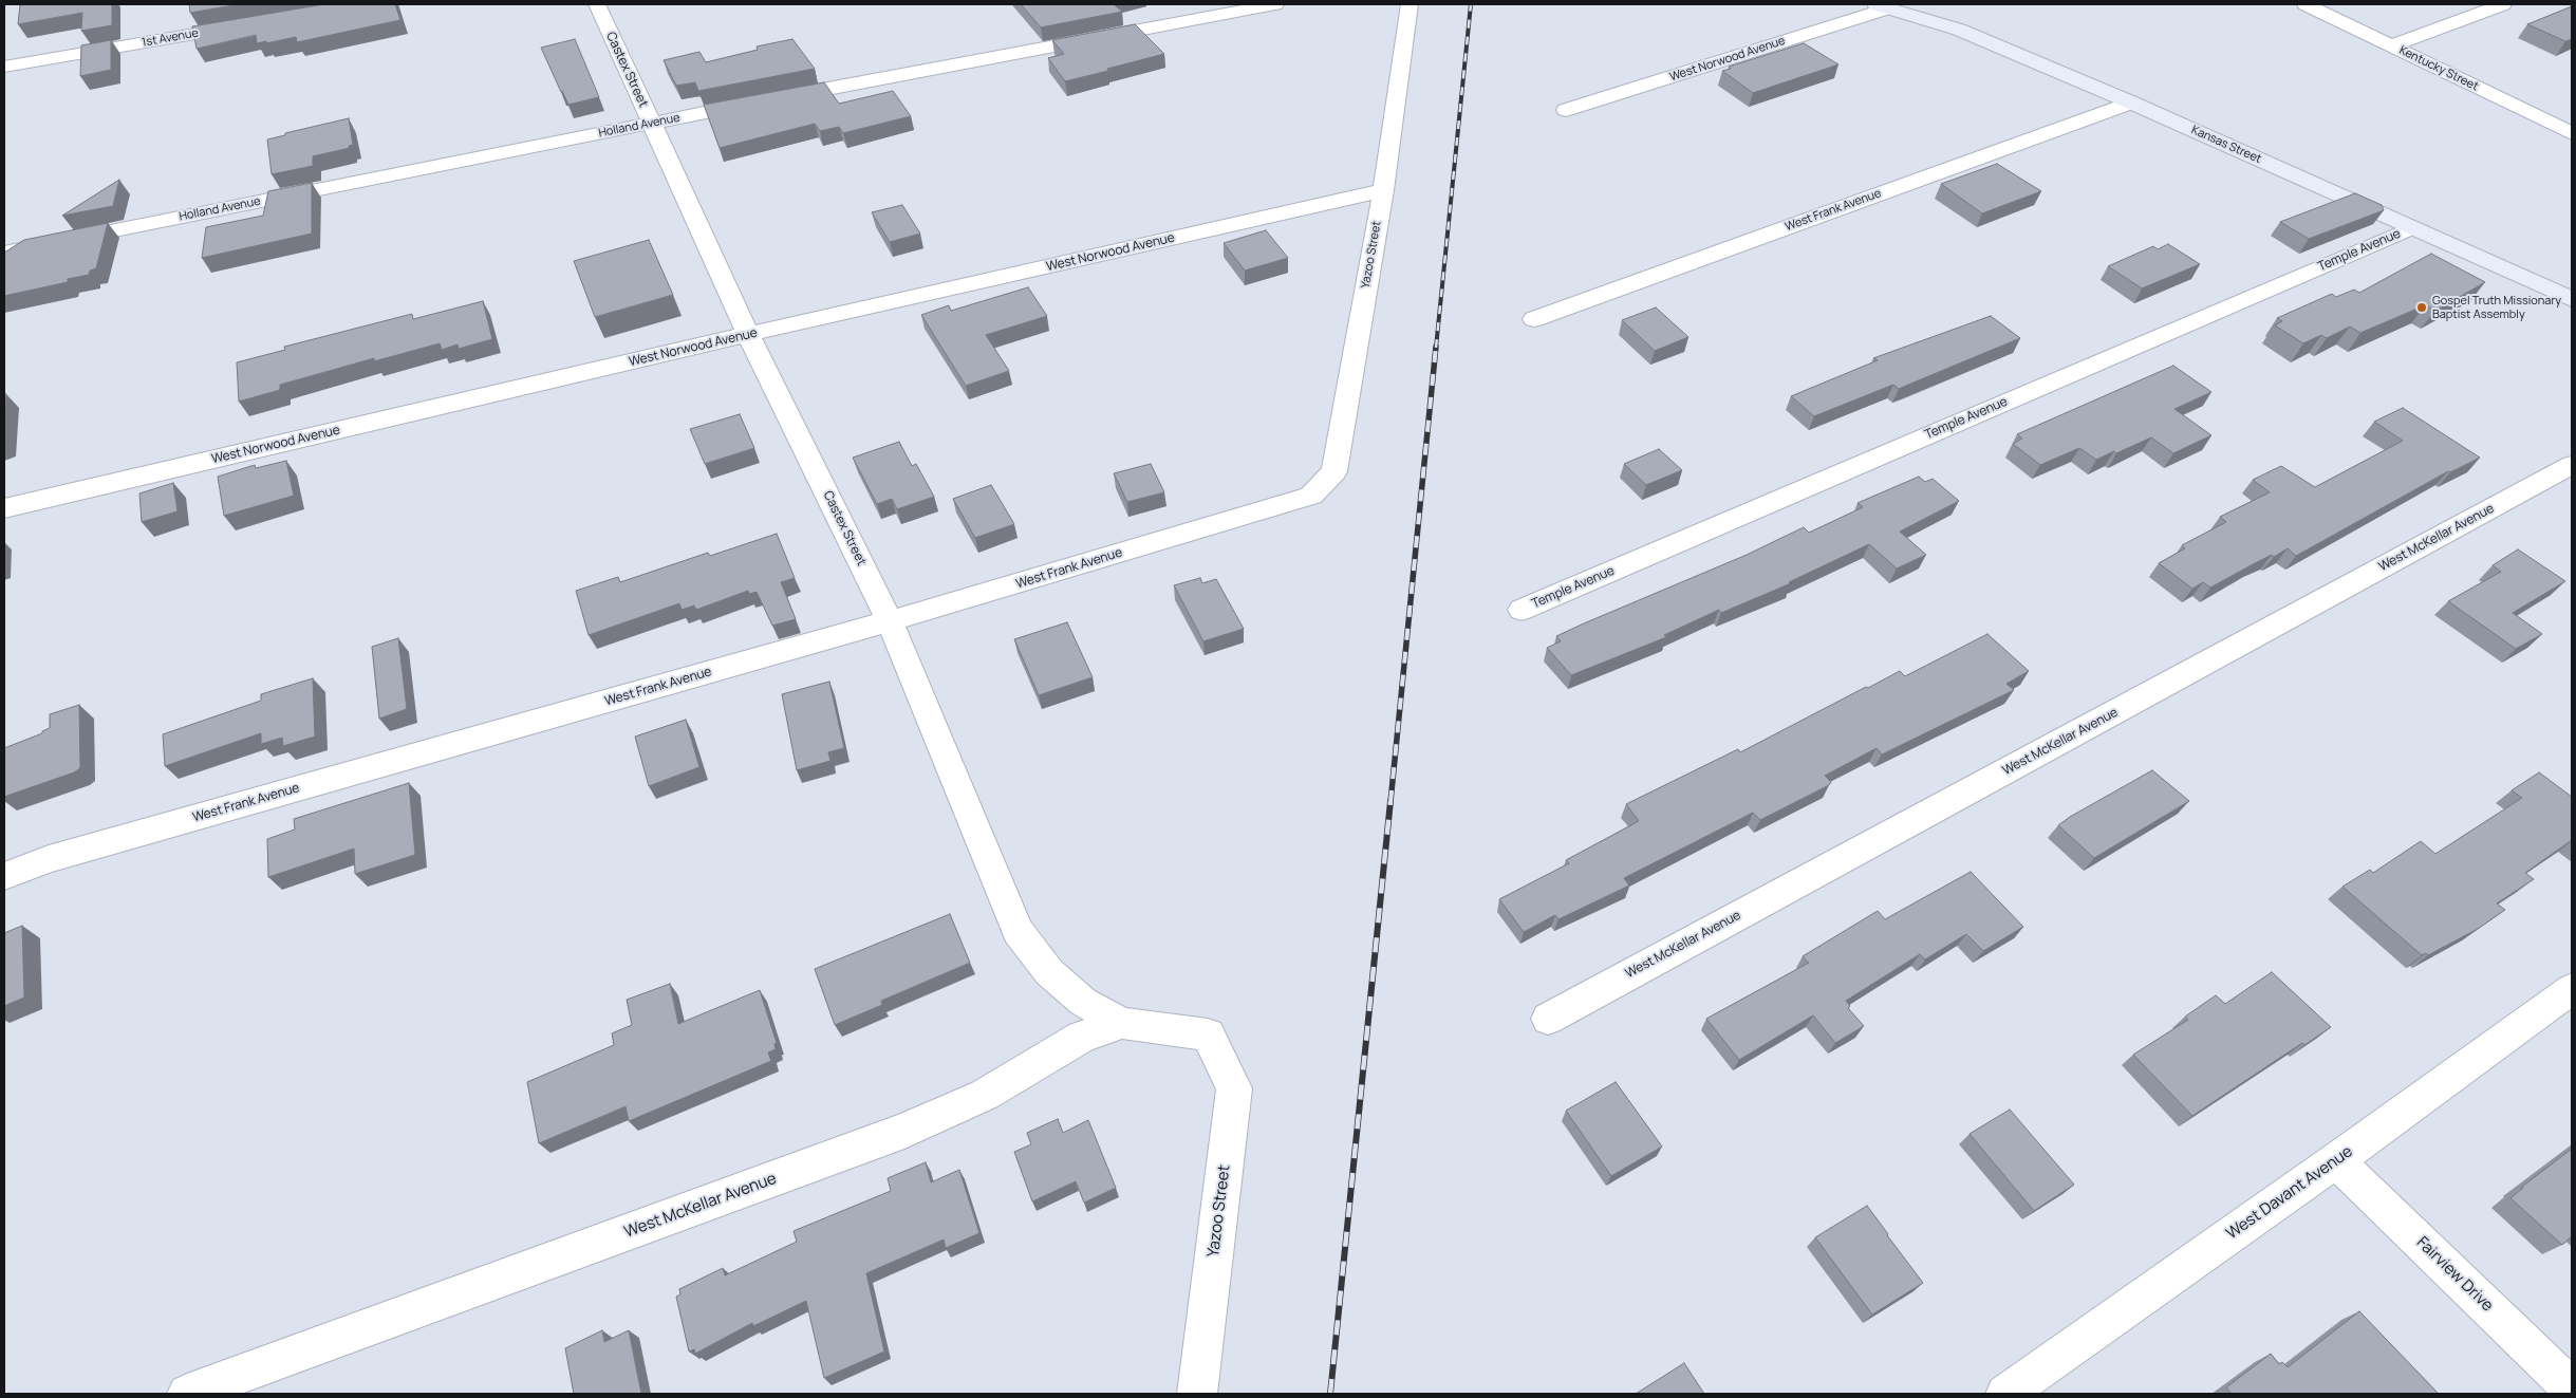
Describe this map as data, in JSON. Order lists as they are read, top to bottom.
{
  "streets": {
    "street": [
      "1st Avenue",
      "West Norwood Avenue",
      "Kentucky Street",
      "Castex Street",
      "Holland Avenue",
      "Kansas Street",
      "West Frank Avenue",
      "Temple Avenue",
      "Yazoo Street",
      "West McKellar Avenue",
      "West Davant Avenue",
      "Fairview Drive"
    ]
  },
  "crossings": [
    ["West Norwood Avenue", "Castex Street"],
    ["West Norwood Avenue", "Kansas Street"],
    ["West Norwood Avenue", "Yazoo Street"],
    ["Castex Street", "Holland Avenue"],
    ["Castex Street", "West Frank Avenue"],
    ["Castex Street", "West McKellar Avenue"],
    ["Kansas Street", "West Frank Avenue"],
    ["Kansas Street", "Temple Avenue"],
    ["West Frank Avenue", "Yazoo Street"],
    ["Yazoo Street", "West McKellar Avenue"],
    ["West Davant Avenue", "Fairview Drive"]
  ],
  "places": ["Gospel Truth Missionary Baptist Assembly"]
}
